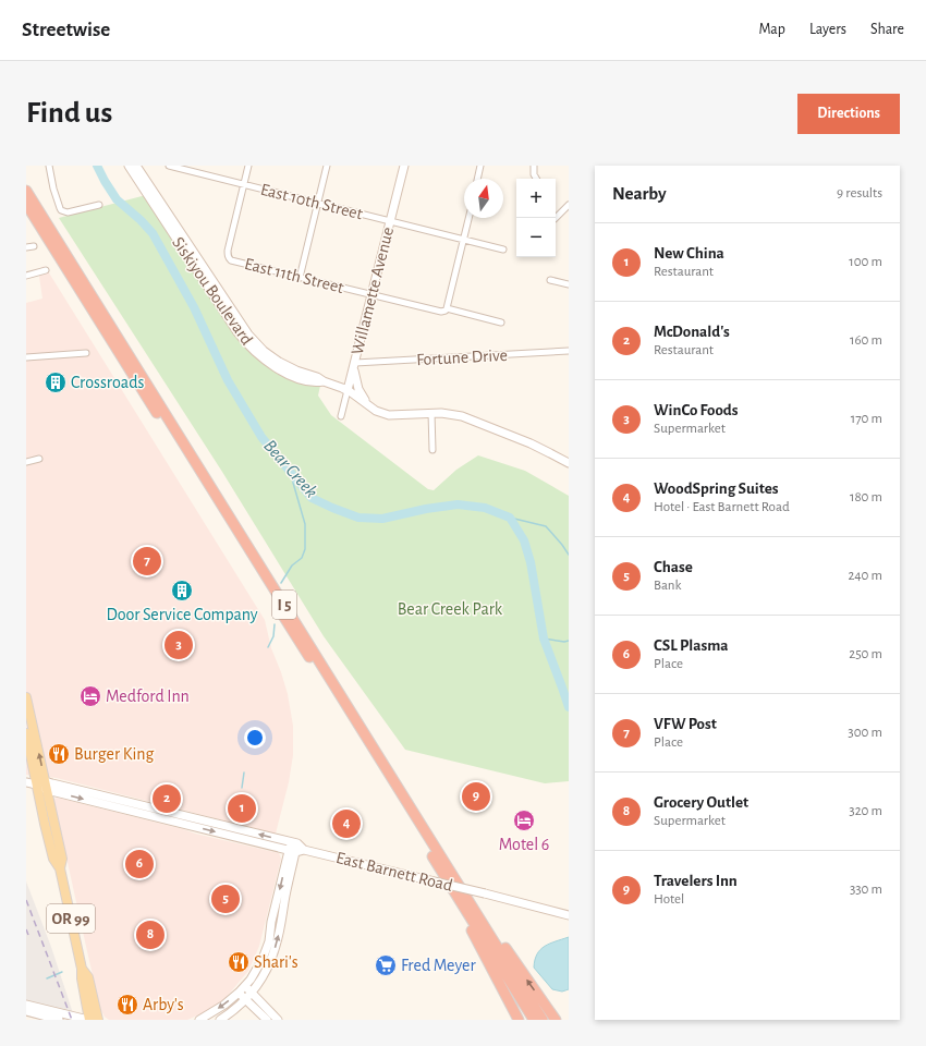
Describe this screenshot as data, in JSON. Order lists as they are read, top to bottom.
{
  "streets": {
    "highway": ["I 5"],
    "main road": [
      "Siskiyou Boulevard",
      "Willamette Avenue",
      "East Barnett Road",
      "OR 99"
    ],
    "street": ["East 10th Street", "East 11th Street", "Fortune Drive"]
  },
  "crossings": [
    ["East 10th Street", "East 11th Street"],
    ["East 10th Street", "Willamette Avenue"],
    ["East 11th Street", "Willamette Avenue"],
    ["Siskiyou Boulevard", "Willamette Avenue"],
    ["Willamette Avenue", "Fortune Drive"],
    ["East Barnett Road", "OR 99"]
  ],
  "water": ["Bear Creek"],
  "parks": ["Bear Creek Park"],
  "places": {
    "building": ["Crossroads", "Door Service Company"],
    "hotel": ["Medford Inn", "Motel 6"],
    "restaurant": ["Burger King", "Shari's", "Arby's"],
    "supermarket": ["Fred Meyer"]
  },
  "north": "top",
  "page": {
    "header": "Streetwise",
    "nav": ["Map", "Layers", "Share"],
    "buttons": "Directions",
    "title": "Find us",
    "heading": ["Nearby", "9 results"],
    "map_buttons": ["+", "−"],
    "list": [
      {
        "mark": "1",
        "name": "New China",
        "note": "Restaurant",
        "value": "100 m"
      },
      {
        "mark": "2",
        "name": "McDonald's",
        "note": "Restaurant",
        "value": "160 m"
      },
      {
        "mark": "3",
        "name": "WinCo Foods",
        "note": "Supermarket",
        "value": "170 m"
      },
      {
        "mark": "4",
        "name": "WoodSpring Suites",
        "note": "Hotel · East Barnett Road",
        "value": "180 m"
      },
      {
        "mark": "5",
        "name": "Chase",
        "note": "Bank",
        "value": "240 m"
      },
      {
        "mark": "6",
        "name": "CSL Plasma",
        "note": "Place",
        "value": "250 m"
      },
      {
        "mark": "7",
        "name": "VFW Post",
        "note": "Place",
        "value": "300 m"
      },
      {
        "mark": "8",
        "name": "Grocery Outlet",
        "note": "Supermarket",
        "value": "320 m"
      },
      {
        "mark": "9",
        "name": "Travelers Inn",
        "note": "Hotel",
        "value": "330 m"
      }
    ],
    "pins": [
      "7",
      "3",
      "9",
      "2",
      "1",
      "4",
      "6",
      "5",
      "8"
    ]
  }
}
